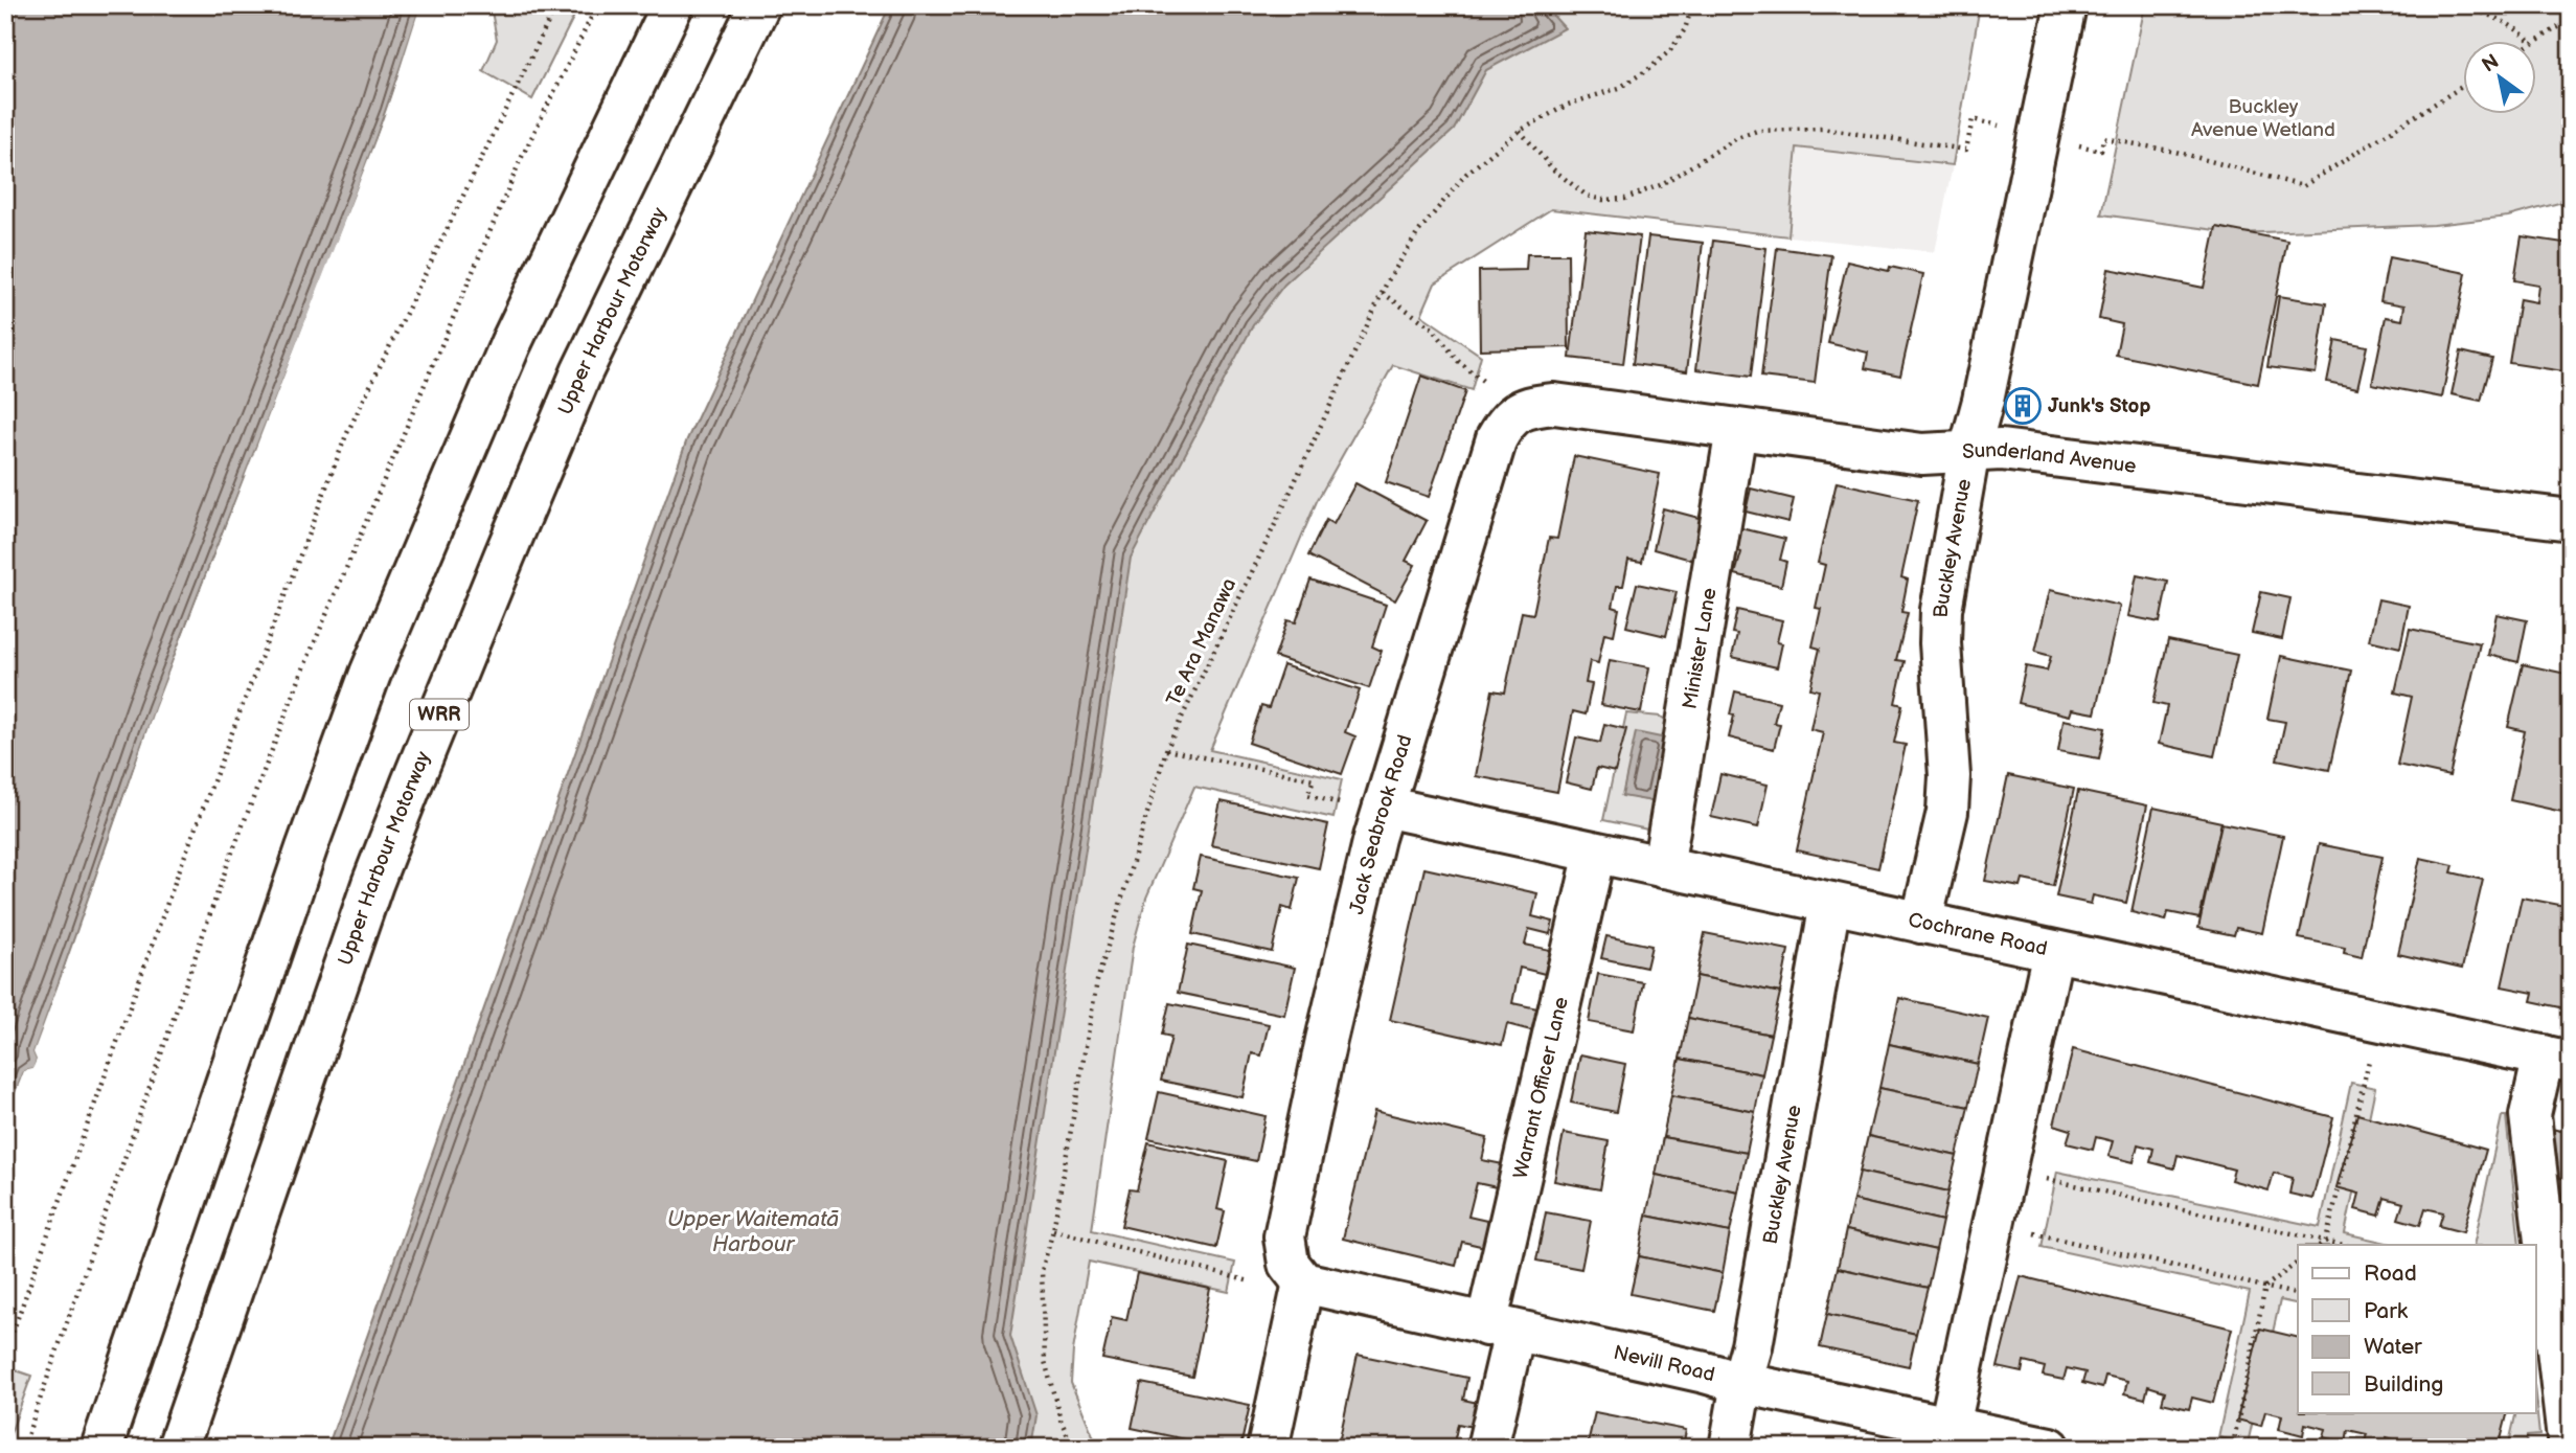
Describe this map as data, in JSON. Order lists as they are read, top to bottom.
{
  "streets": {
    "main road": [
      "Upper Harbour Motorway",
      "Sunderland Avenue",
      "Buckley Avenue",
      "Minister Lane",
      "WRR",
      "Jack Seabrook Road",
      "Cochrane Road",
      "Warrant Officer Lane",
      "Nevill Road"
    ],
    "path": ["Te Ara Manawa"]
  },
  "crossings": [
    ["Sunderland Avenue", "Buckley Avenue"],
    ["Sunderland Avenue", "Minister Lane"],
    ["Sunderland Avenue", "Jack Seabrook Road"],
    ["Buckley Avenue", "Cochrane Road"],
    ["Buckley Avenue", "Nevill Road"],
    ["Minister Lane", "Cochrane Road"],
    ["Jack Seabrook Road", "Cochrane Road"],
    ["Jack Seabrook Road", "Nevill Road"],
    ["Cochrane Road", "Warrant Officer Lane"],
    ["Warrant Officer Lane", "Nevill Road"]
  ],
  "water": ["Upper Waitematā Harbour"],
  "parks": ["Buckley Avenue Wetland"],
  "places": {
    "building": ["Junk's Stop"]
  },
  "legend": [
    "Road",
    "Park",
    "Water",
    "Building"
  ],
  "north": "top left"
}
